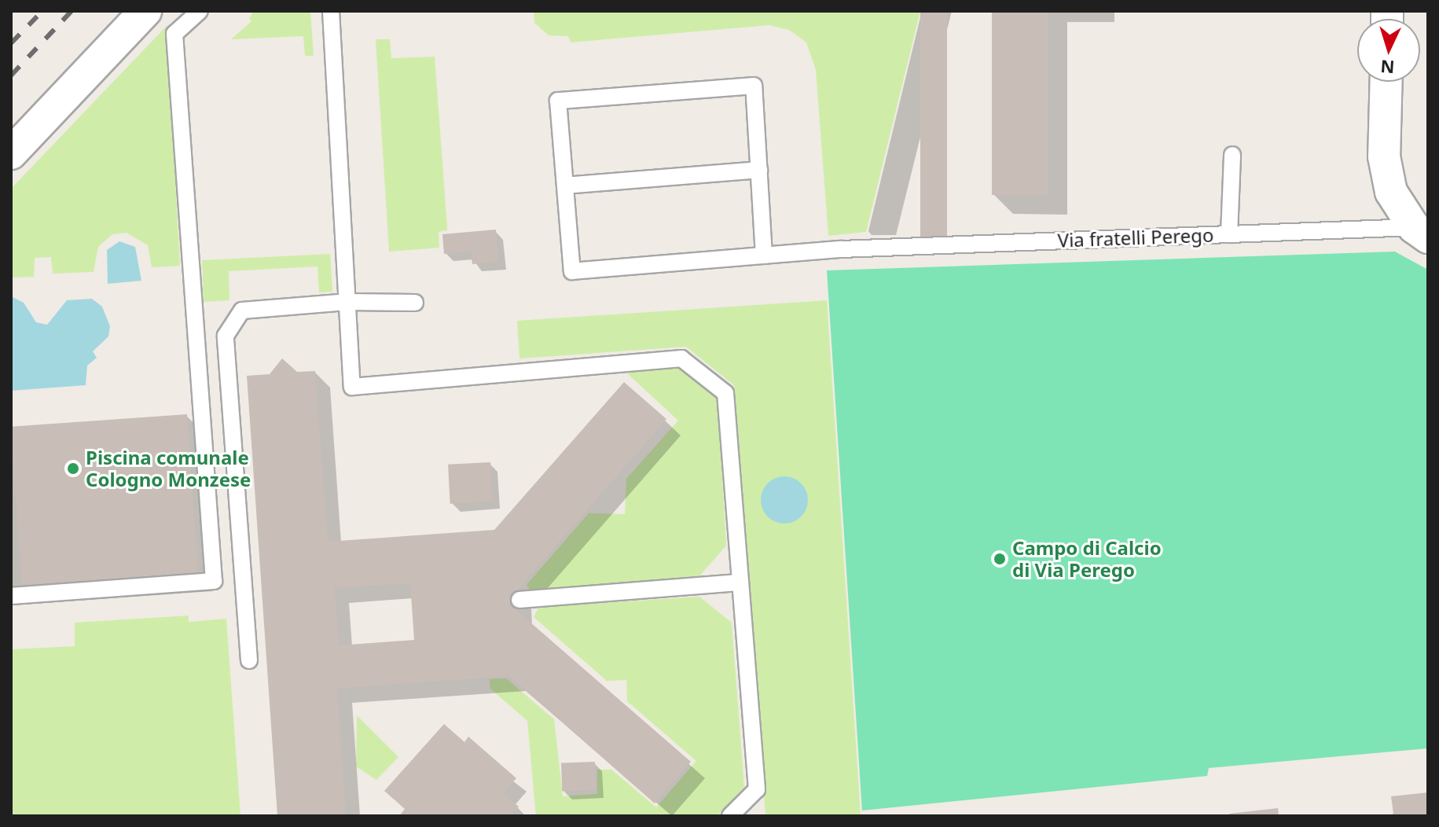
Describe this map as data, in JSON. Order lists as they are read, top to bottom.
{
  "streets": {
    "lane": ["Via fratelli Perego"]
  },
  "places": ["Piscina comunale Cologno Monzese", "Campo di Calcio di Via Perego"],
  "north": "bottom"
}
